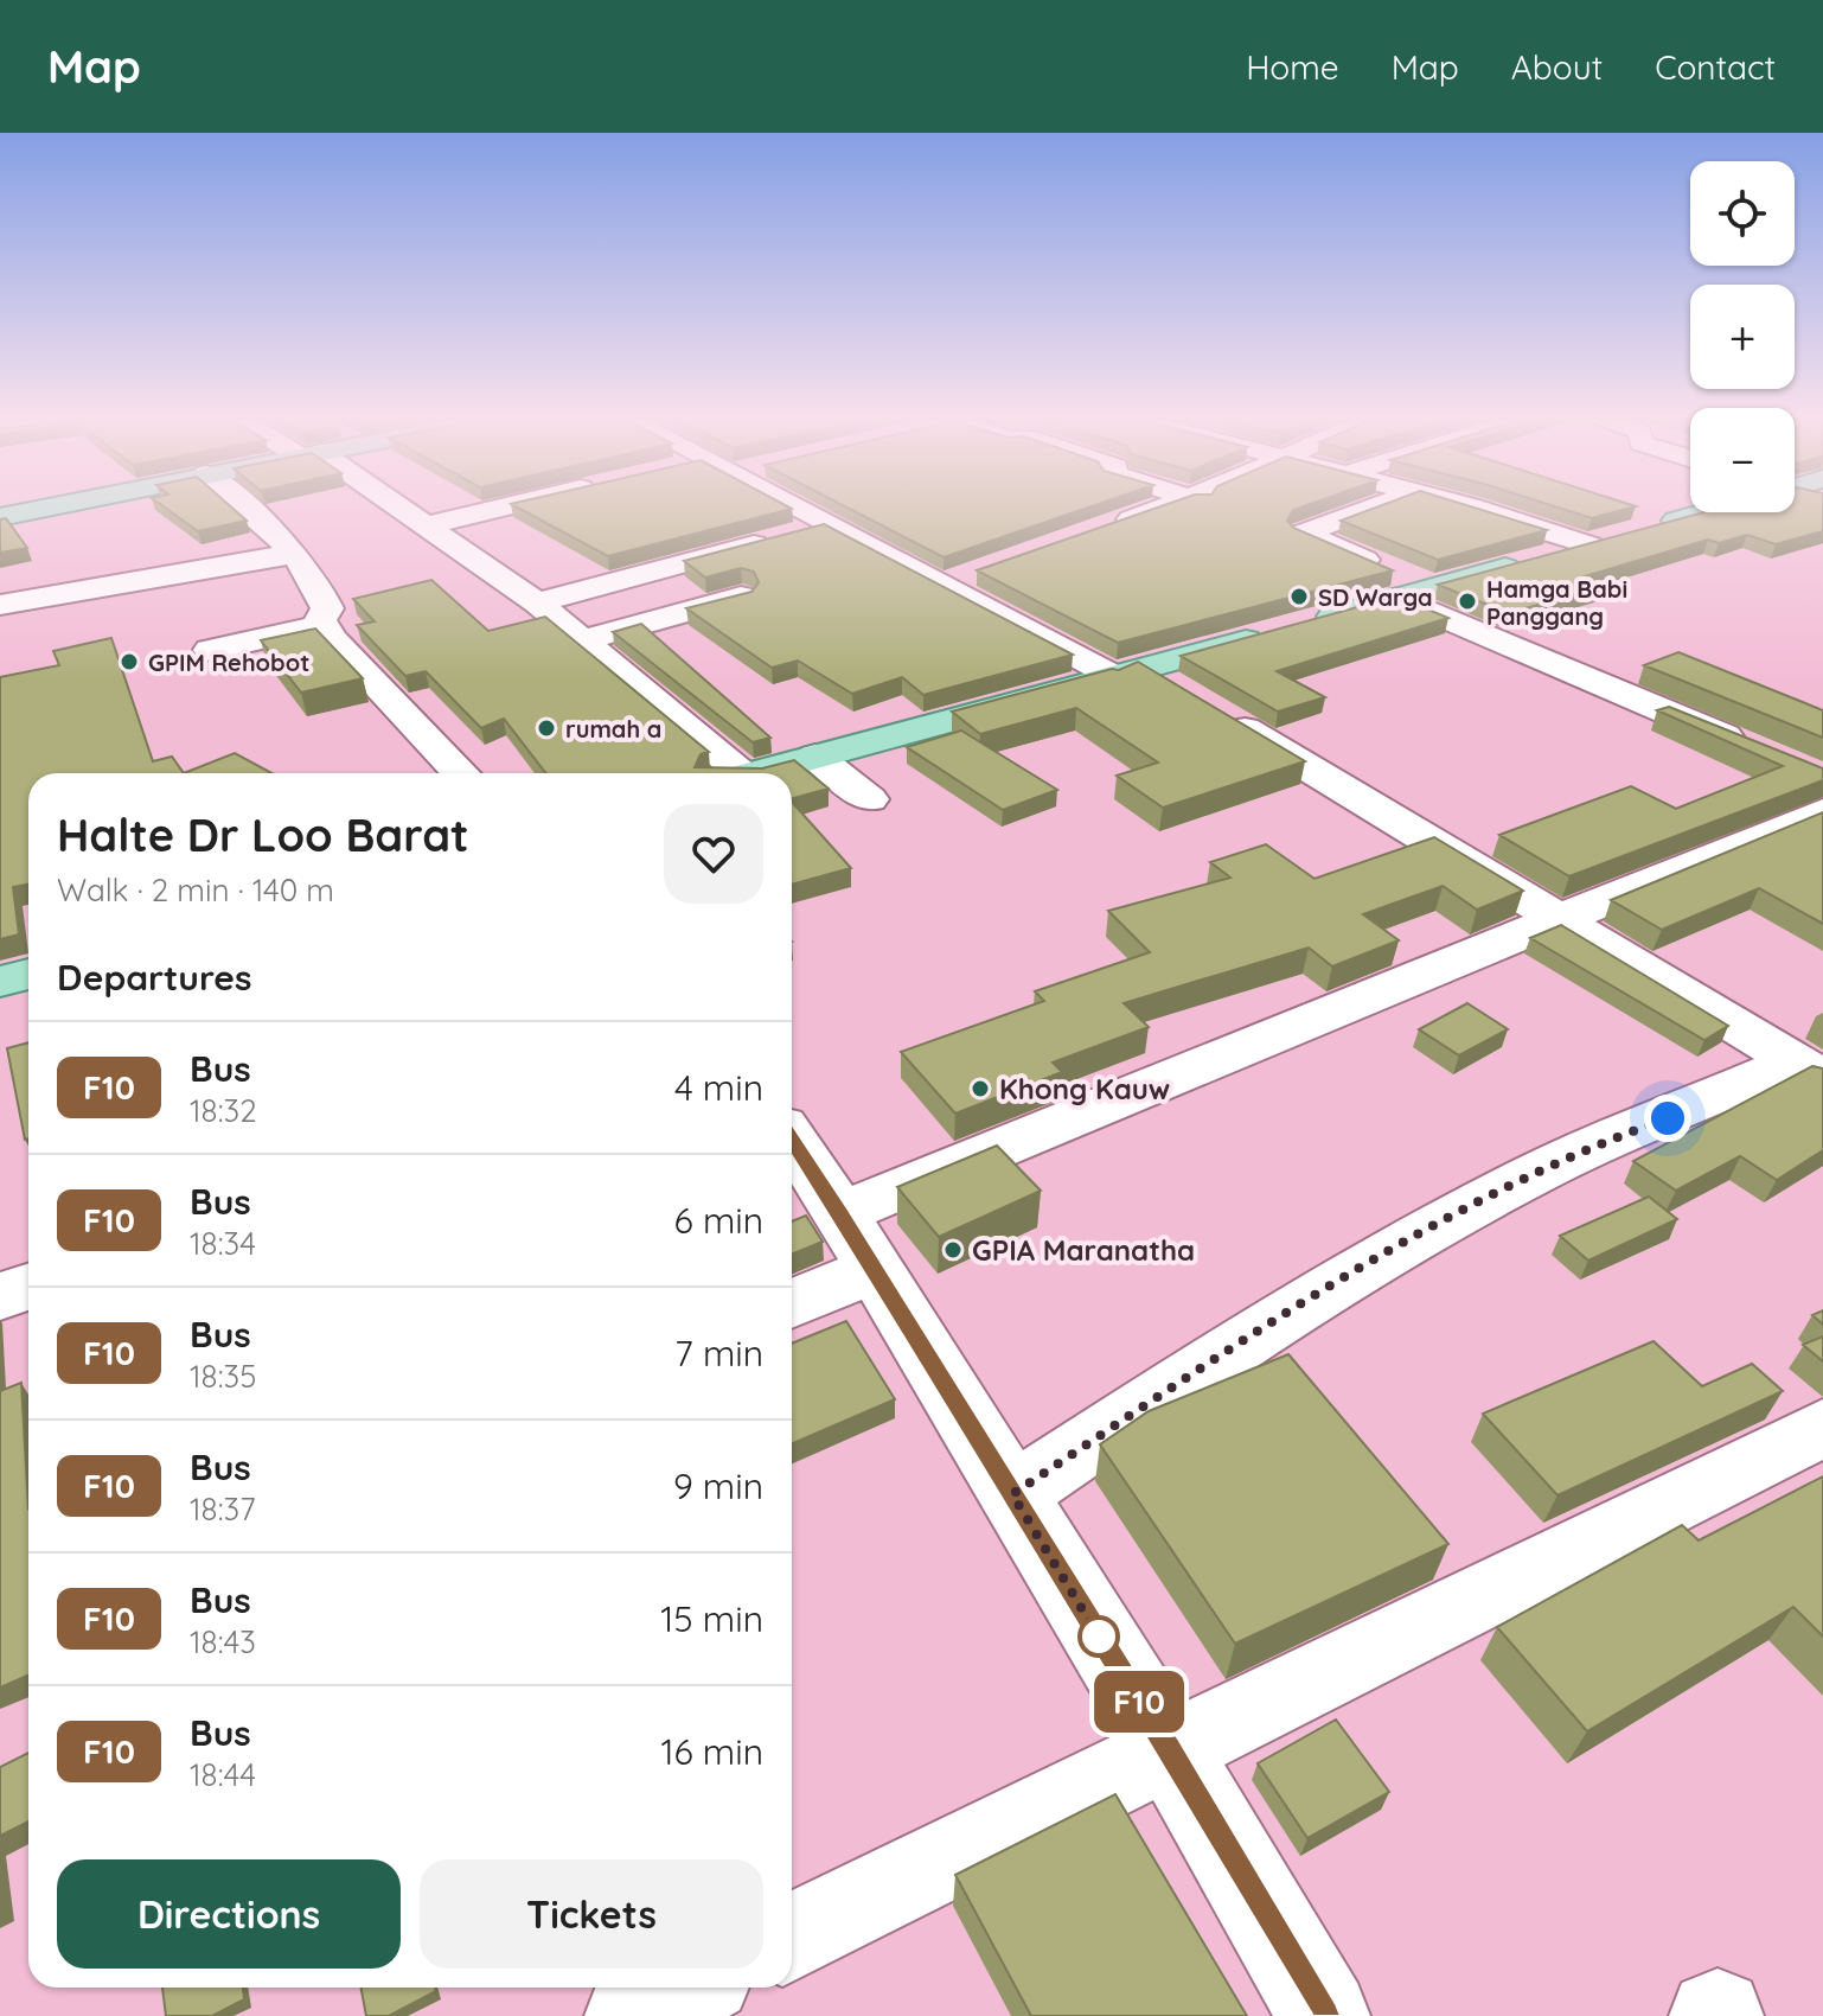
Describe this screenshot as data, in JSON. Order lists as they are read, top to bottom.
{
  "places": [
    "SD Warga",
    "Hamga Babi Panggang",
    "GPIM Rehobot",
    "rumah a",
    "Khong Kauw",
    "GPIA Maranatha"
  ],
  "lines": ["bus line F10"],
  "page": {
    "header": "Map",
    "nav": [
      "Home",
      "Map",
      "About",
      "Contact"
    ],
    "on_map": "F10",
    "map_buttons": ["+", "−"],
    "heading": [
      ["Halte Dr Loo Barat", "Walk · 2 min · 140 m"],
      "Departures"
    ],
    "list": [
      {
        "mark": "F10",
        "name": "Bus",
        "note": "18:32",
        "value": "4 min"
      },
      {
        "mark": "F10",
        "name": "Bus",
        "note": "18:34",
        "value": "6 min"
      },
      {
        "mark": "F10",
        "name": "Bus",
        "note": "18:35",
        "value": "7 min"
      },
      {
        "mark": "F10",
        "name": "Bus",
        "note": "18:37",
        "value": "9 min"
      },
      {
        "mark": "F10",
        "name": "Bus",
        "note": "18:43",
        "value": "15 min"
      },
      {
        "mark": "F10",
        "name": "Bus",
        "note": "18:44",
        "value": "16 min"
      }
    ],
    "buttons": ["Directions", "Tickets"]
  }
}
